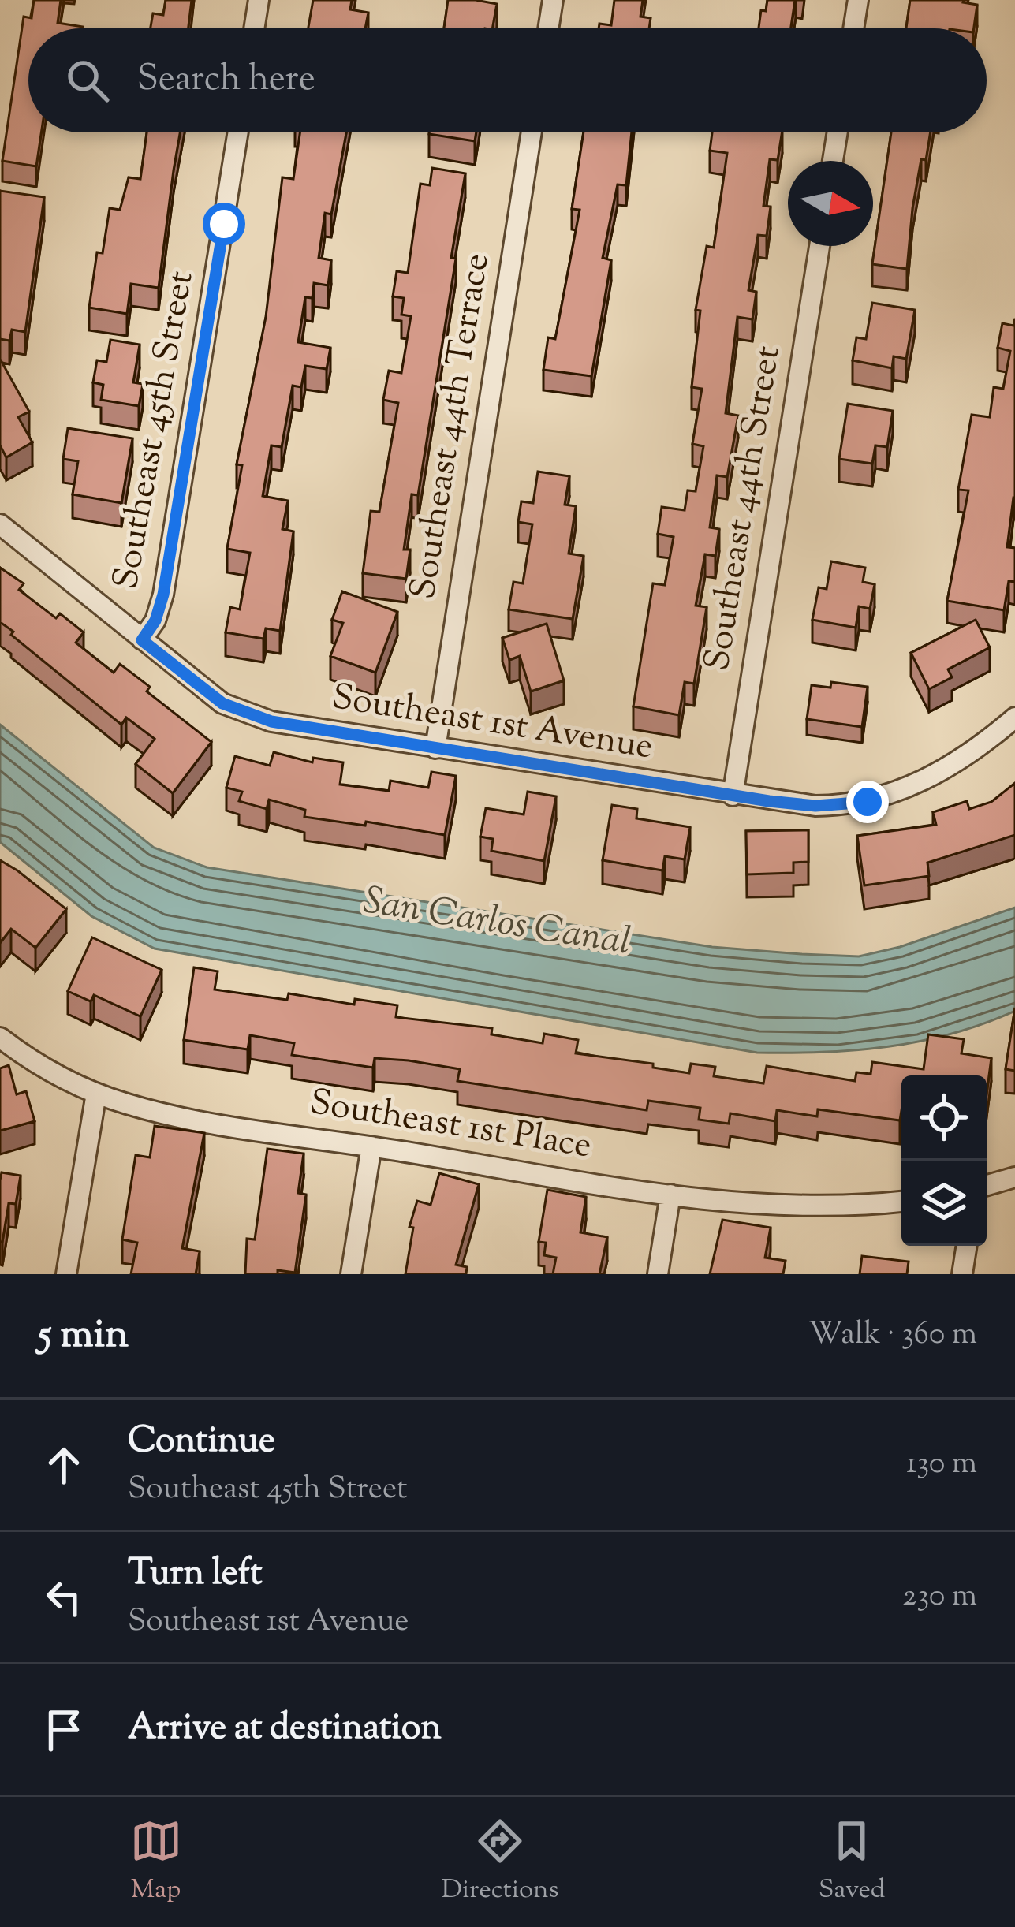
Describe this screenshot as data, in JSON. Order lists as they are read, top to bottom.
{
  "streets": {
    "street": [
      "Southeast 44th Terrace",
      "Southeast 45th Street",
      "Southeast 44th Street",
      "Southeast 1st Avenue",
      "Southeast 1st Place"
    ]
  },
  "crossings": [
    ["Southeast 44th Terrace", "Southeast 1st Avenue"],
    ["Southeast 45th Street", "Southeast 1st Avenue"],
    ["Southeast 44th Street", "Southeast 1st Avenue"]
  ],
  "water": ["San Carlos Canal"],
  "north": "right",
  "page": {
    "search": "Search here",
    "heading": ["5 min", "Walk · 360 m"],
    "list": [
      ["Continue", "Southeast 45th Street", "130 m"],
      ["Turn left", "Southeast 1st Avenue", "230 m"],
      "Arrive at destination"
    ],
    "nav": ["Map", "Directions", "Saved"]
  }
}
